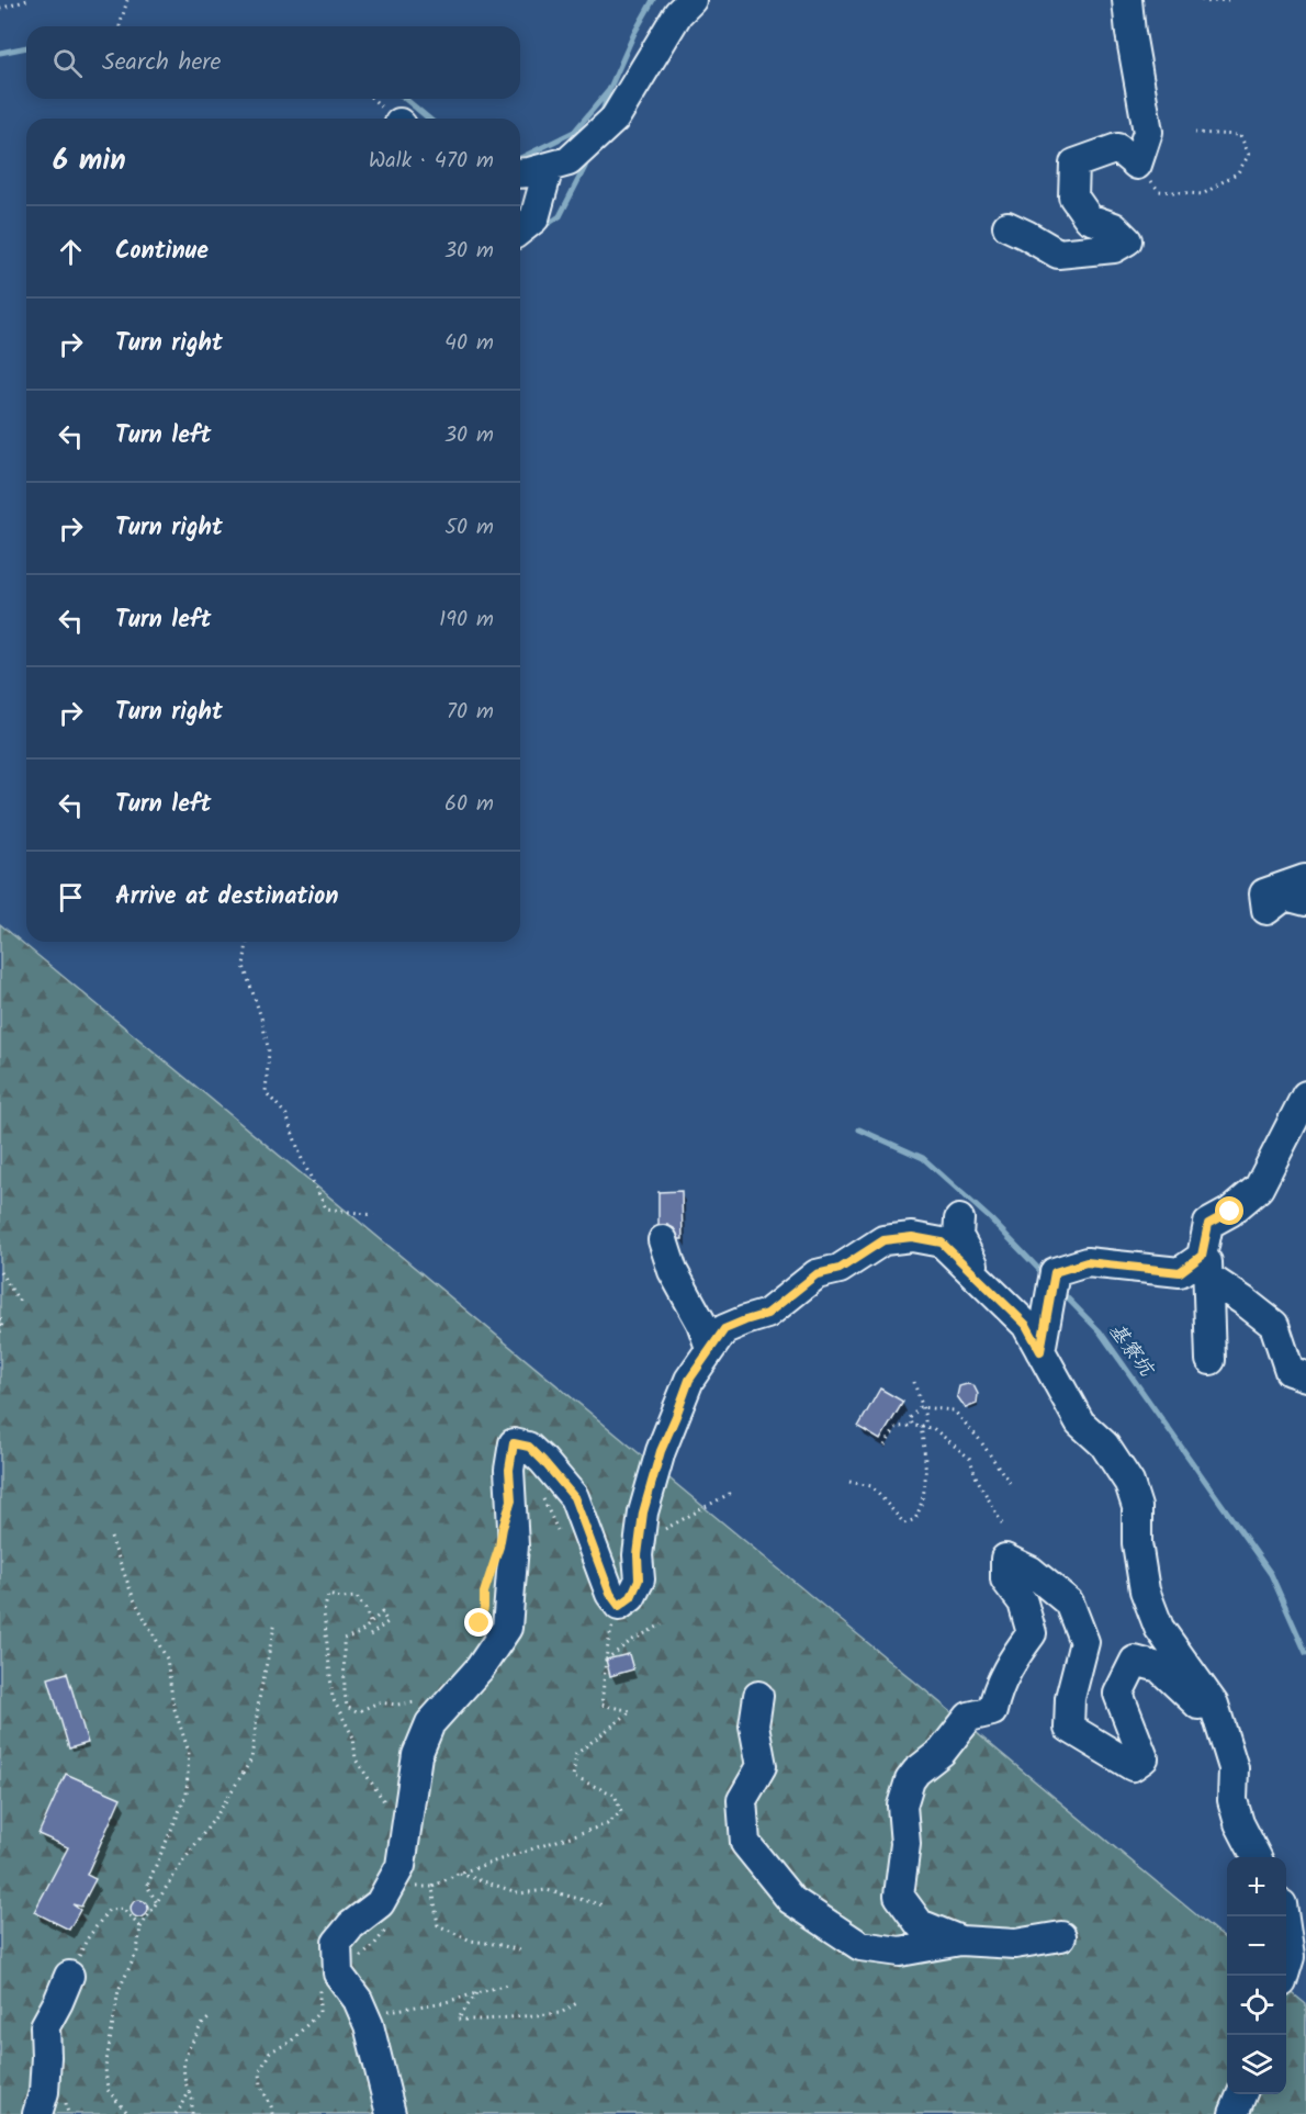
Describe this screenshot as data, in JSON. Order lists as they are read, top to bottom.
{
  "water": ["基寮坑"],
  "page": {
    "search": "Search here",
    "heading": ["6 min", "Walk · 470 m"],
    "list": [
      ["Continue", "30 m"],
      ["Turn right", "40 m"],
      ["Turn left", "30 m"],
      ["Turn right", "50 m"],
      ["Turn left", "190 m"],
      ["Turn right", "70 m"],
      ["Turn left", "60 m"],
      "Arrive at destination"
    ],
    "map_buttons": ["+", "−"]
  }
}
